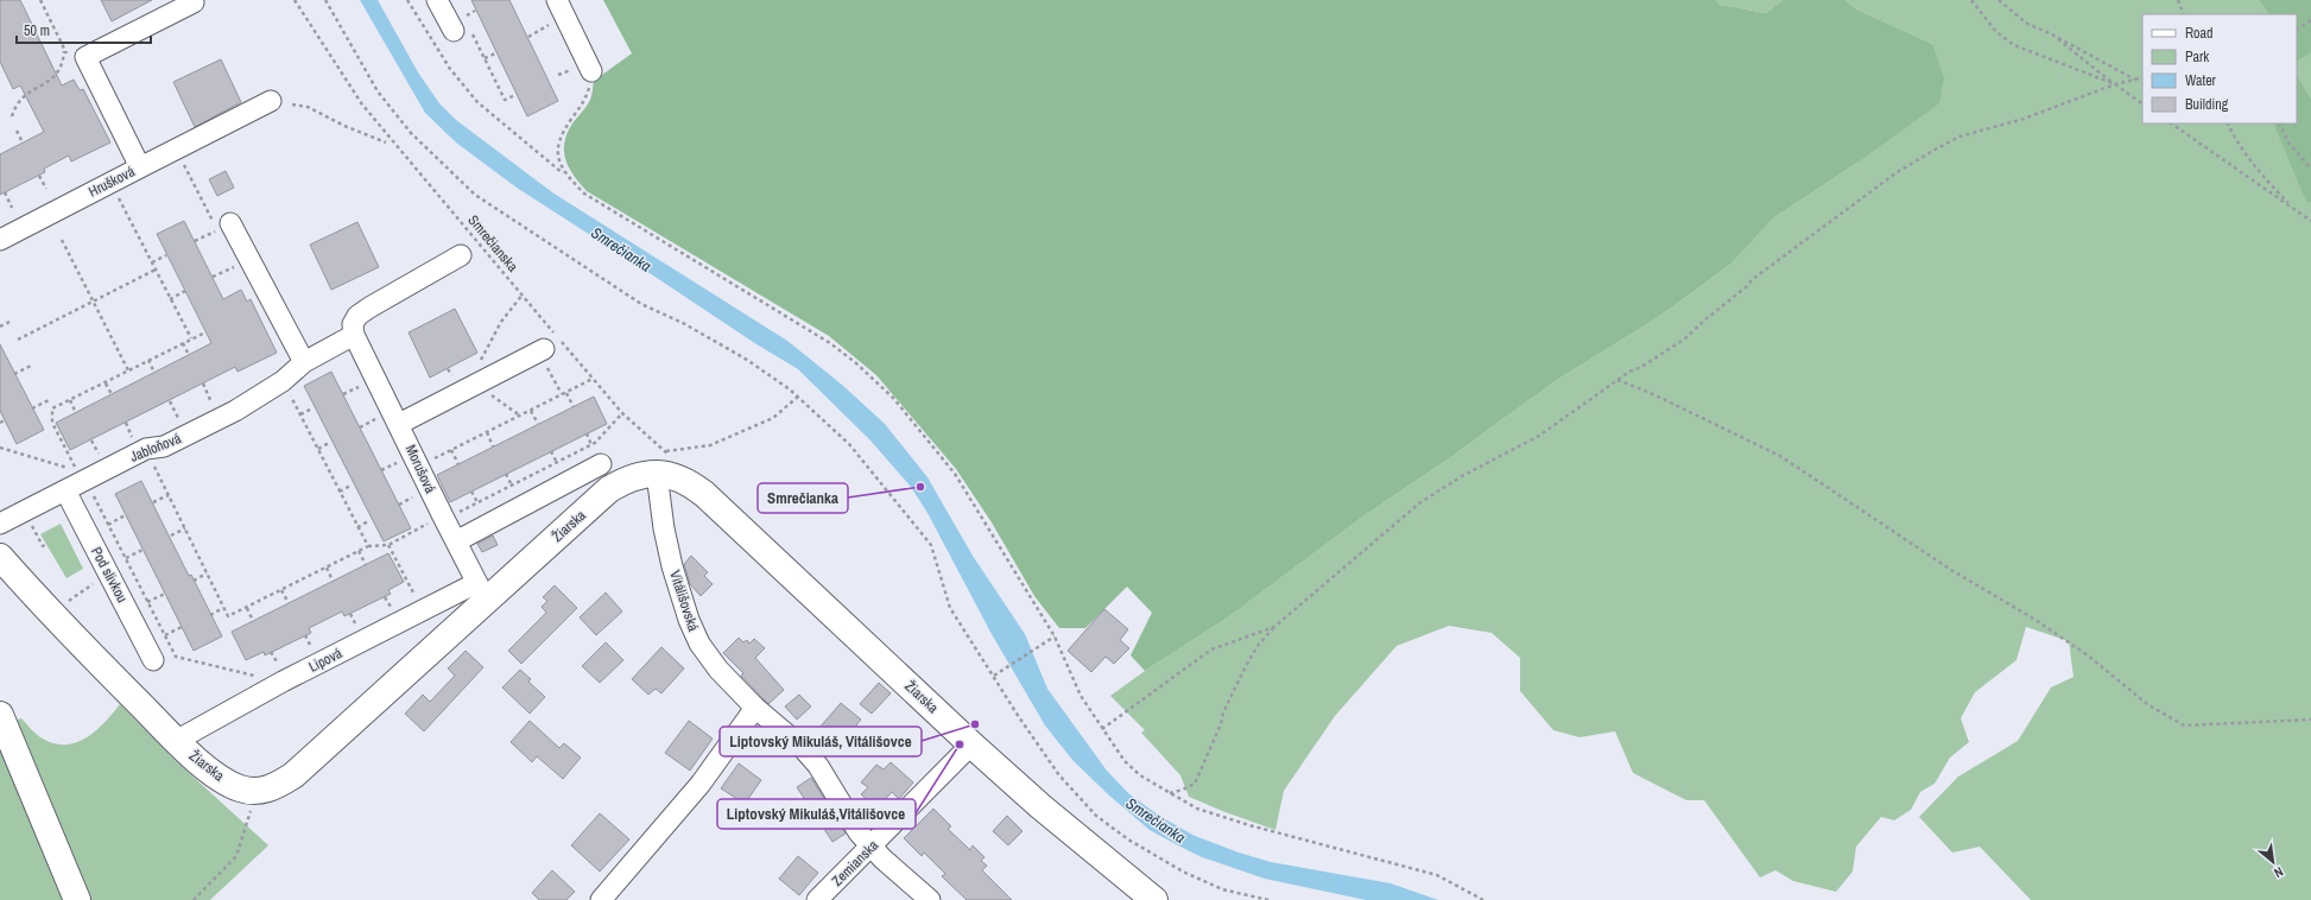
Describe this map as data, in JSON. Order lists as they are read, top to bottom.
{
  "streets": {
    "street": [
      "Hrušková",
      "Jabloňová",
      "Morušová",
      "Žiarska",
      "Pod slivkou",
      "Vitálišovská",
      "Lipová",
      "Zemianska"
    ],
    "path": ["Smrečianska"]
  },
  "crossings": [
    ["Smrečianska", "Žiarska"],
    ["Smrečianska", "Vitálišovská"],
    ["Jabloňová", "Morušová"],
    ["Jabloňová", "Pod slivkou"],
    ["Morušová", "Žiarska"],
    ["Morušová", "Lipová"],
    ["Žiarska", "Vitálišovská"],
    ["Žiarska", "Lipová"],
    ["Žiarska", "Zemianska"],
    ["Vitálišovská", "Zemianska"]
  ],
  "water": ["Smrečianka"],
  "places": ["Smrečianka", "Liptovský Mikuláš, Vitálišovce", "Liptovský Mikuláš,Vitálišovce"],
  "legend": [
    "Road",
    "Park",
    "Water",
    "Building"
  ],
  "scale_bar": "50 m",
  "north": "bottom right"
}
